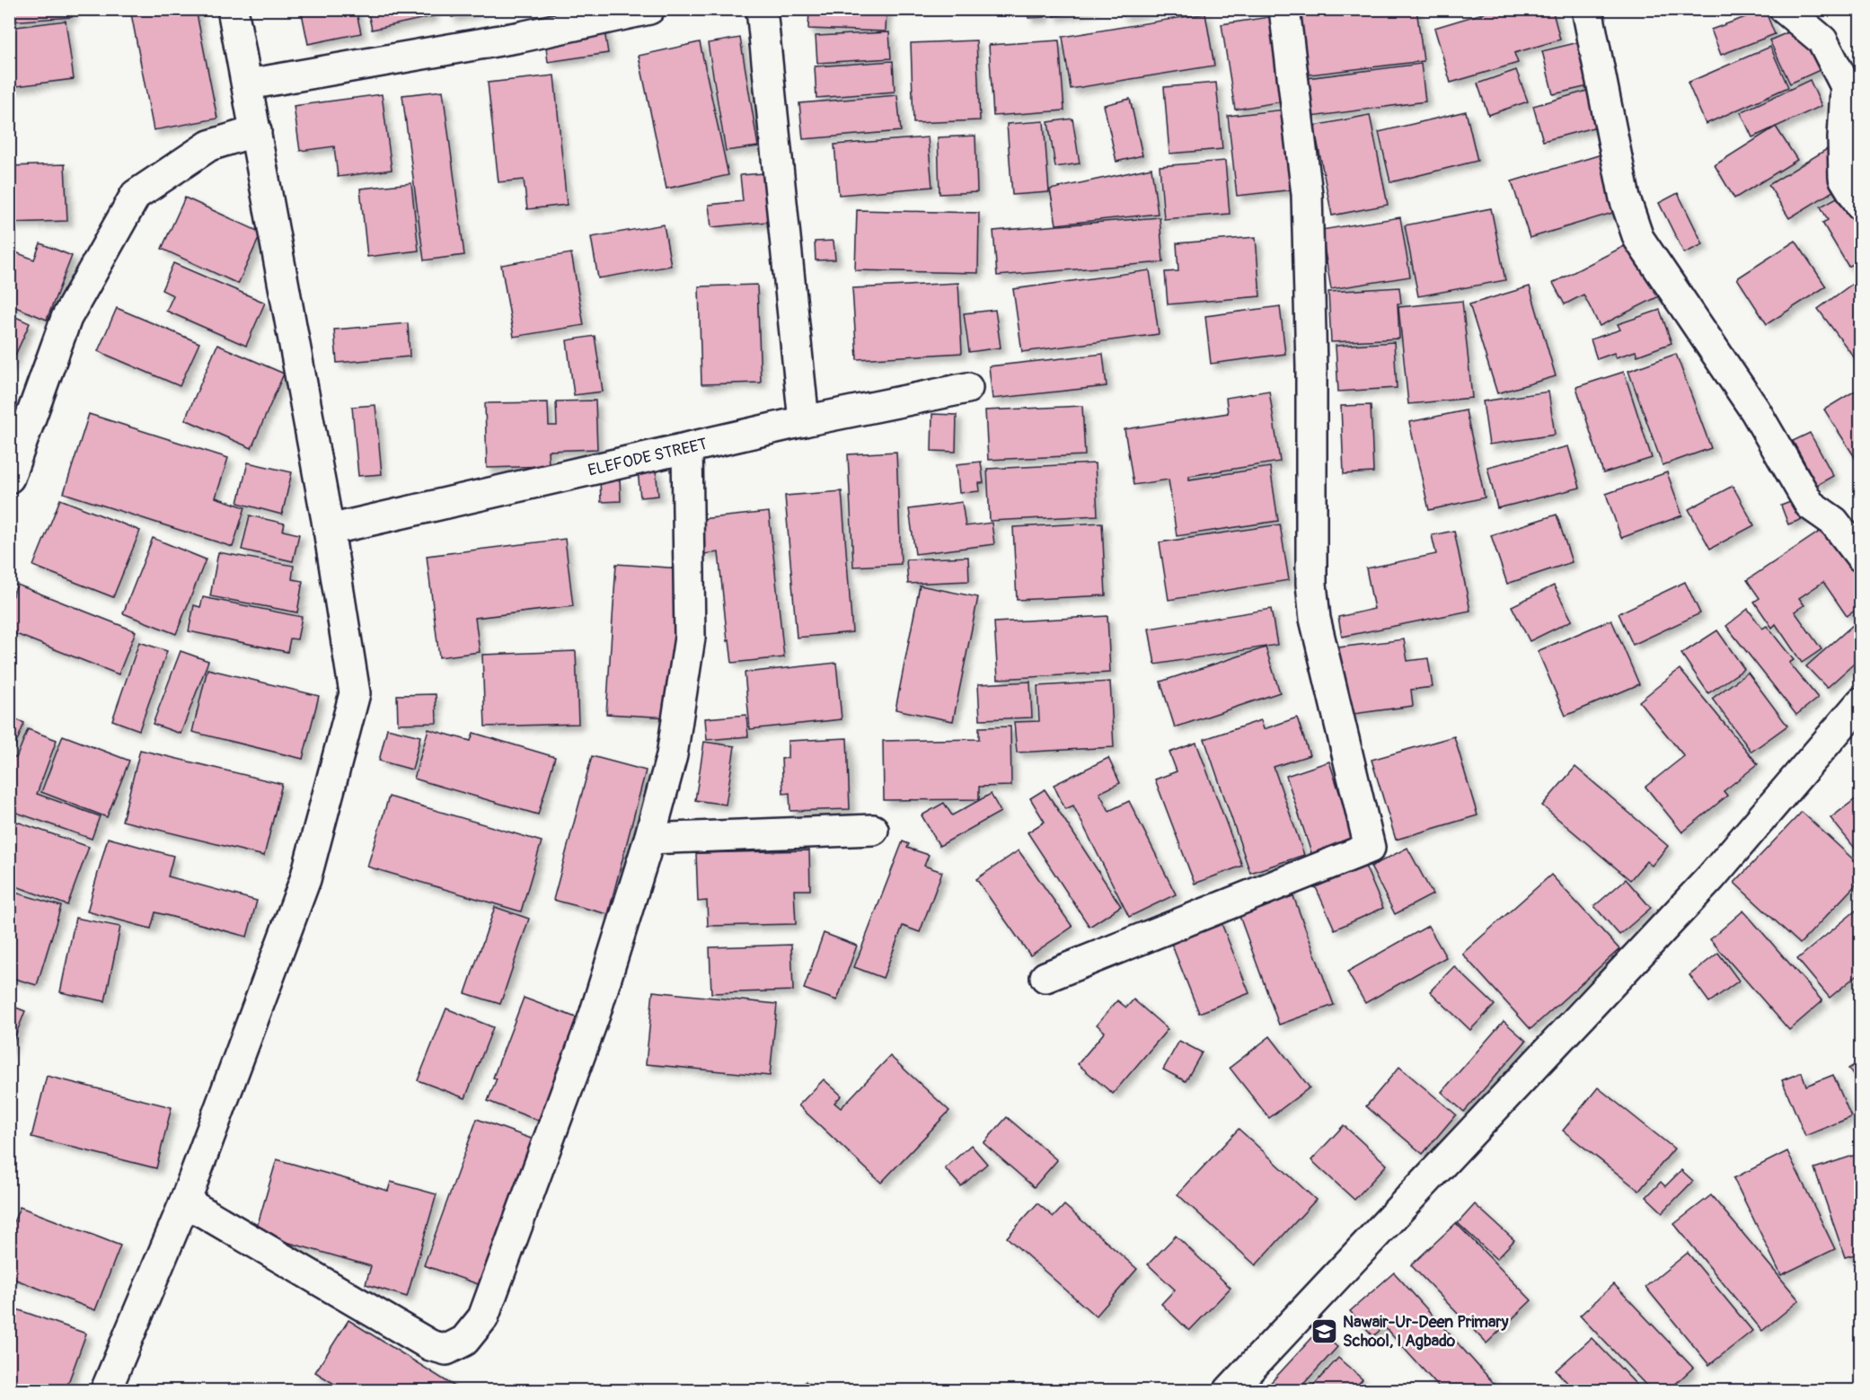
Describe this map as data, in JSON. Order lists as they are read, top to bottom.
{
  "streets": {
    "street": ["ELEFODE STREET"]
  },
  "places": {
    "school or university": ["Nawair-Ur-Deen Primary School, I Agbado"]
  }
}
